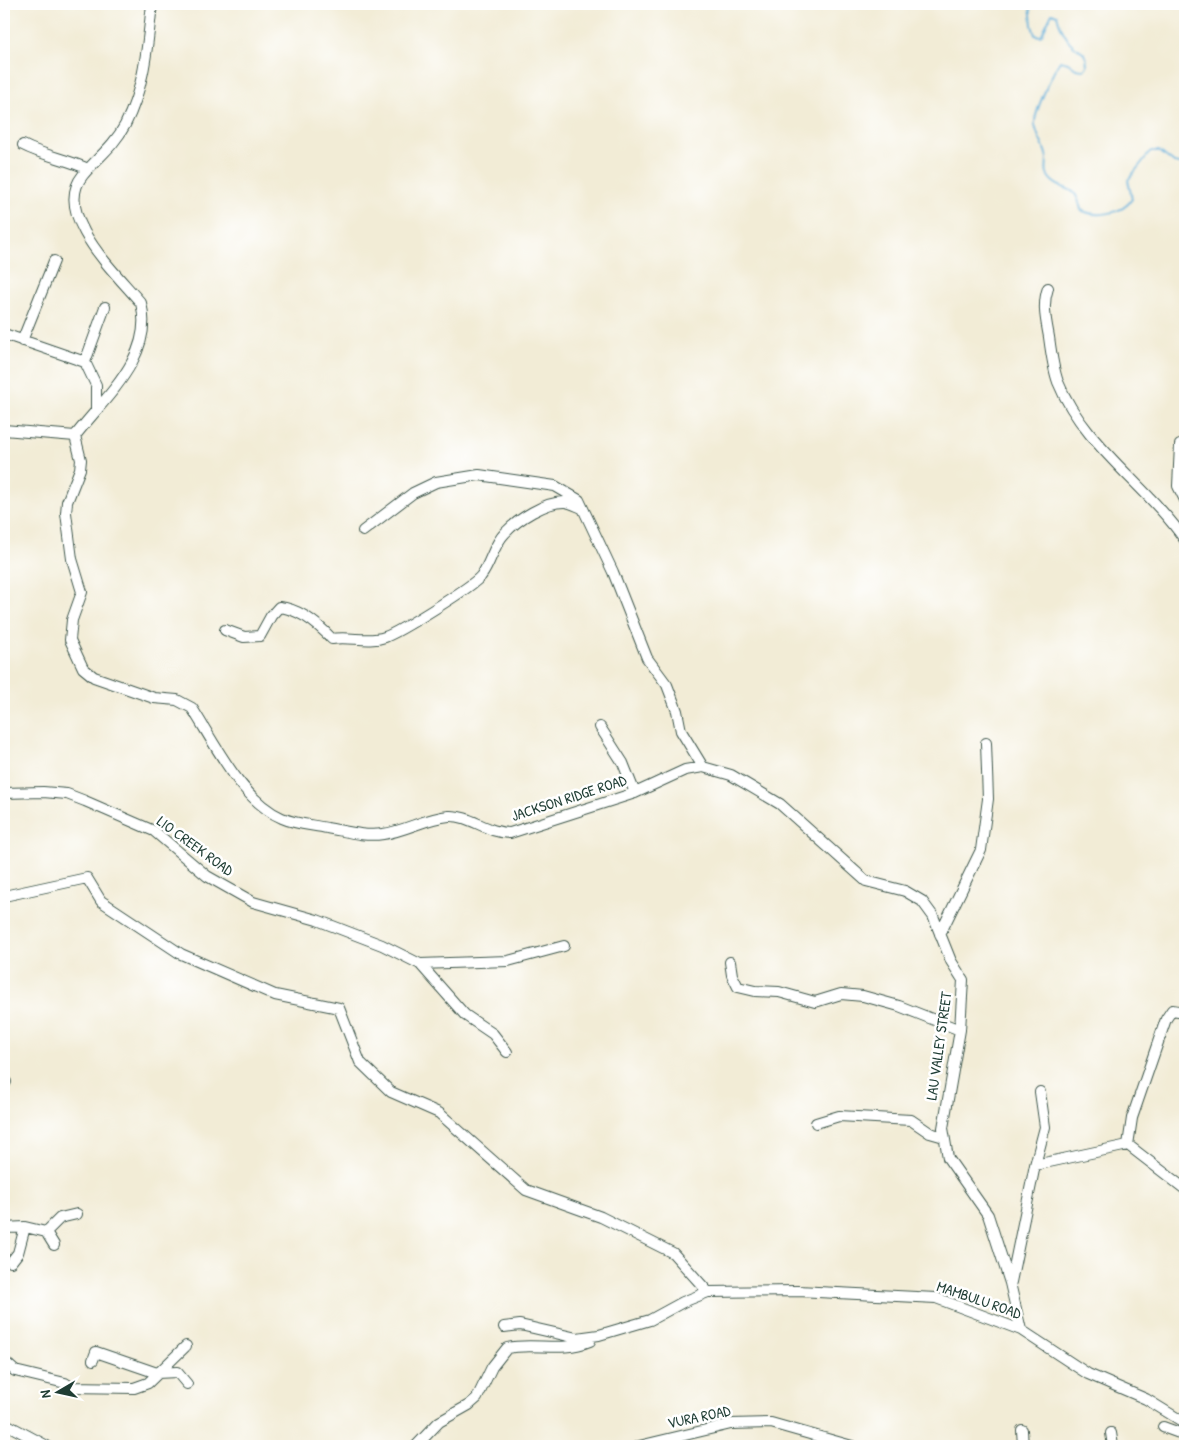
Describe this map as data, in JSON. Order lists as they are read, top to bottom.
{
  "streets": {
    "street": [
      "JACKSON RIDGE ROAD",
      "LIO CREEK ROAD",
      "LAU VALLEY STREET",
      "MAMBULU ROAD",
      "VURA ROAD"
    ]
  },
  "crossings": [
    ["JACKSON RIDGE ROAD", "LAU VALLEY STREET"],
    ["LAU VALLEY STREET", "MAMBULU ROAD"]
  ],
  "north": "left"
}
